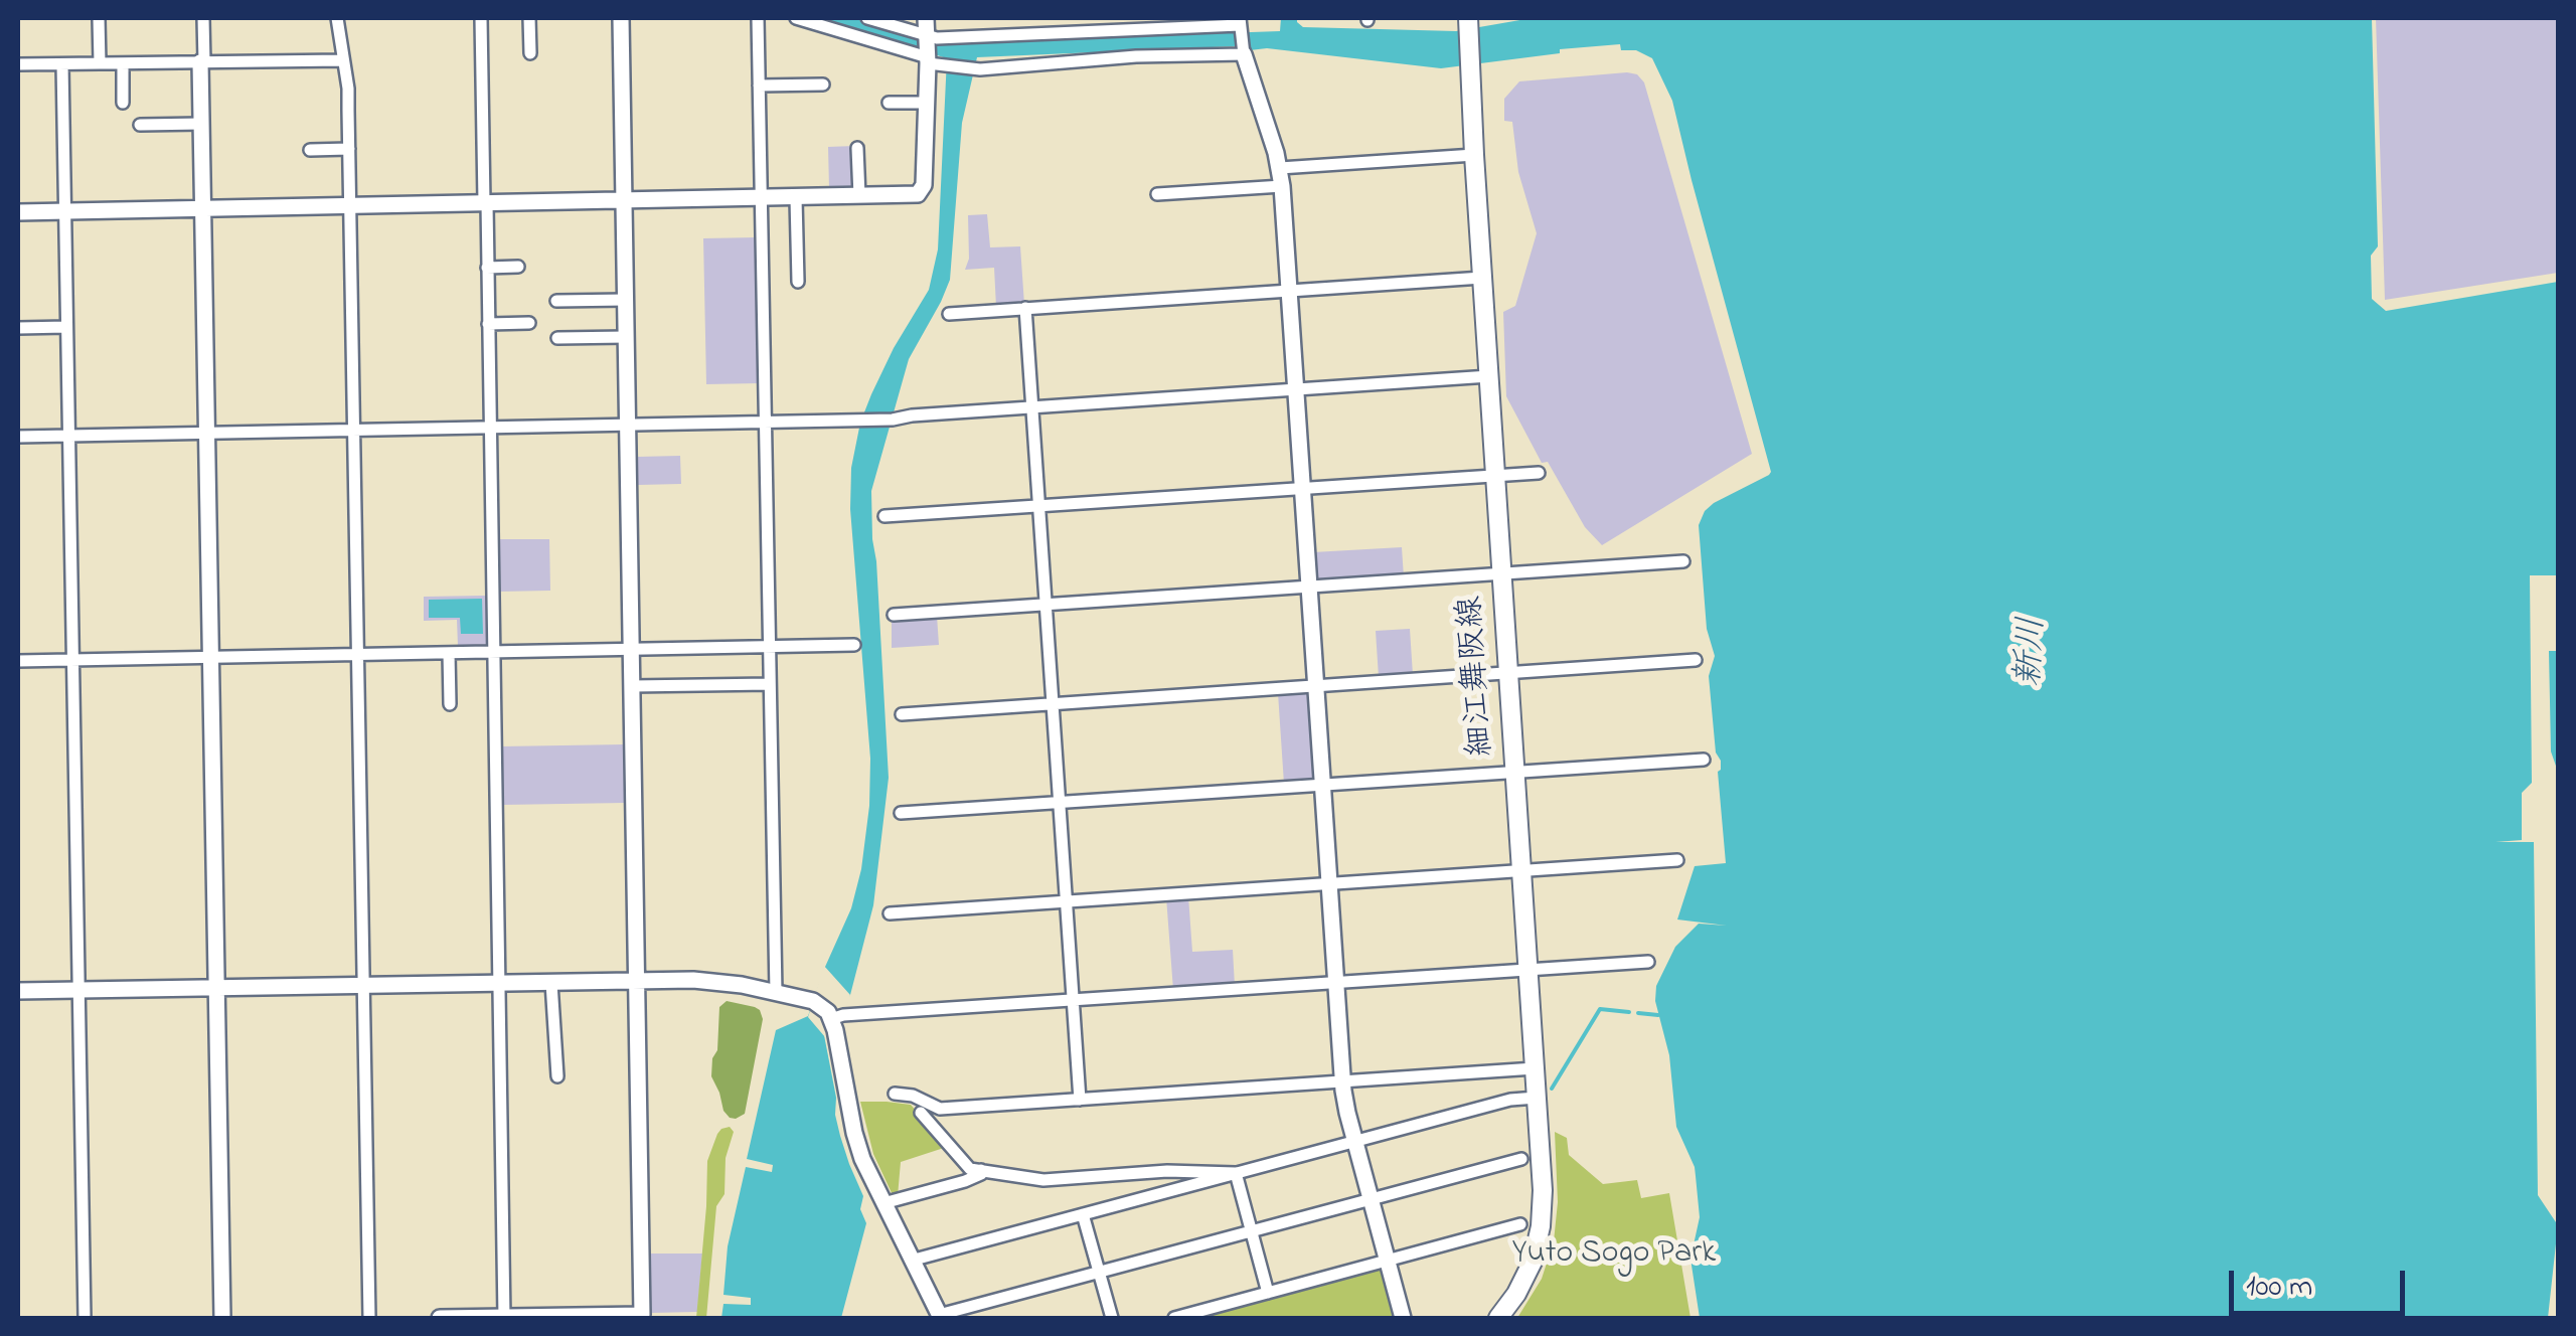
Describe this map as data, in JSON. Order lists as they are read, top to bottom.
{
  "streets": {
    "main road": ["細江舞阪線"]
  },
  "water": ["新川"],
  "parks": ["Yuto Sogo Park"],
  "scale_bar": "100 m"
}
